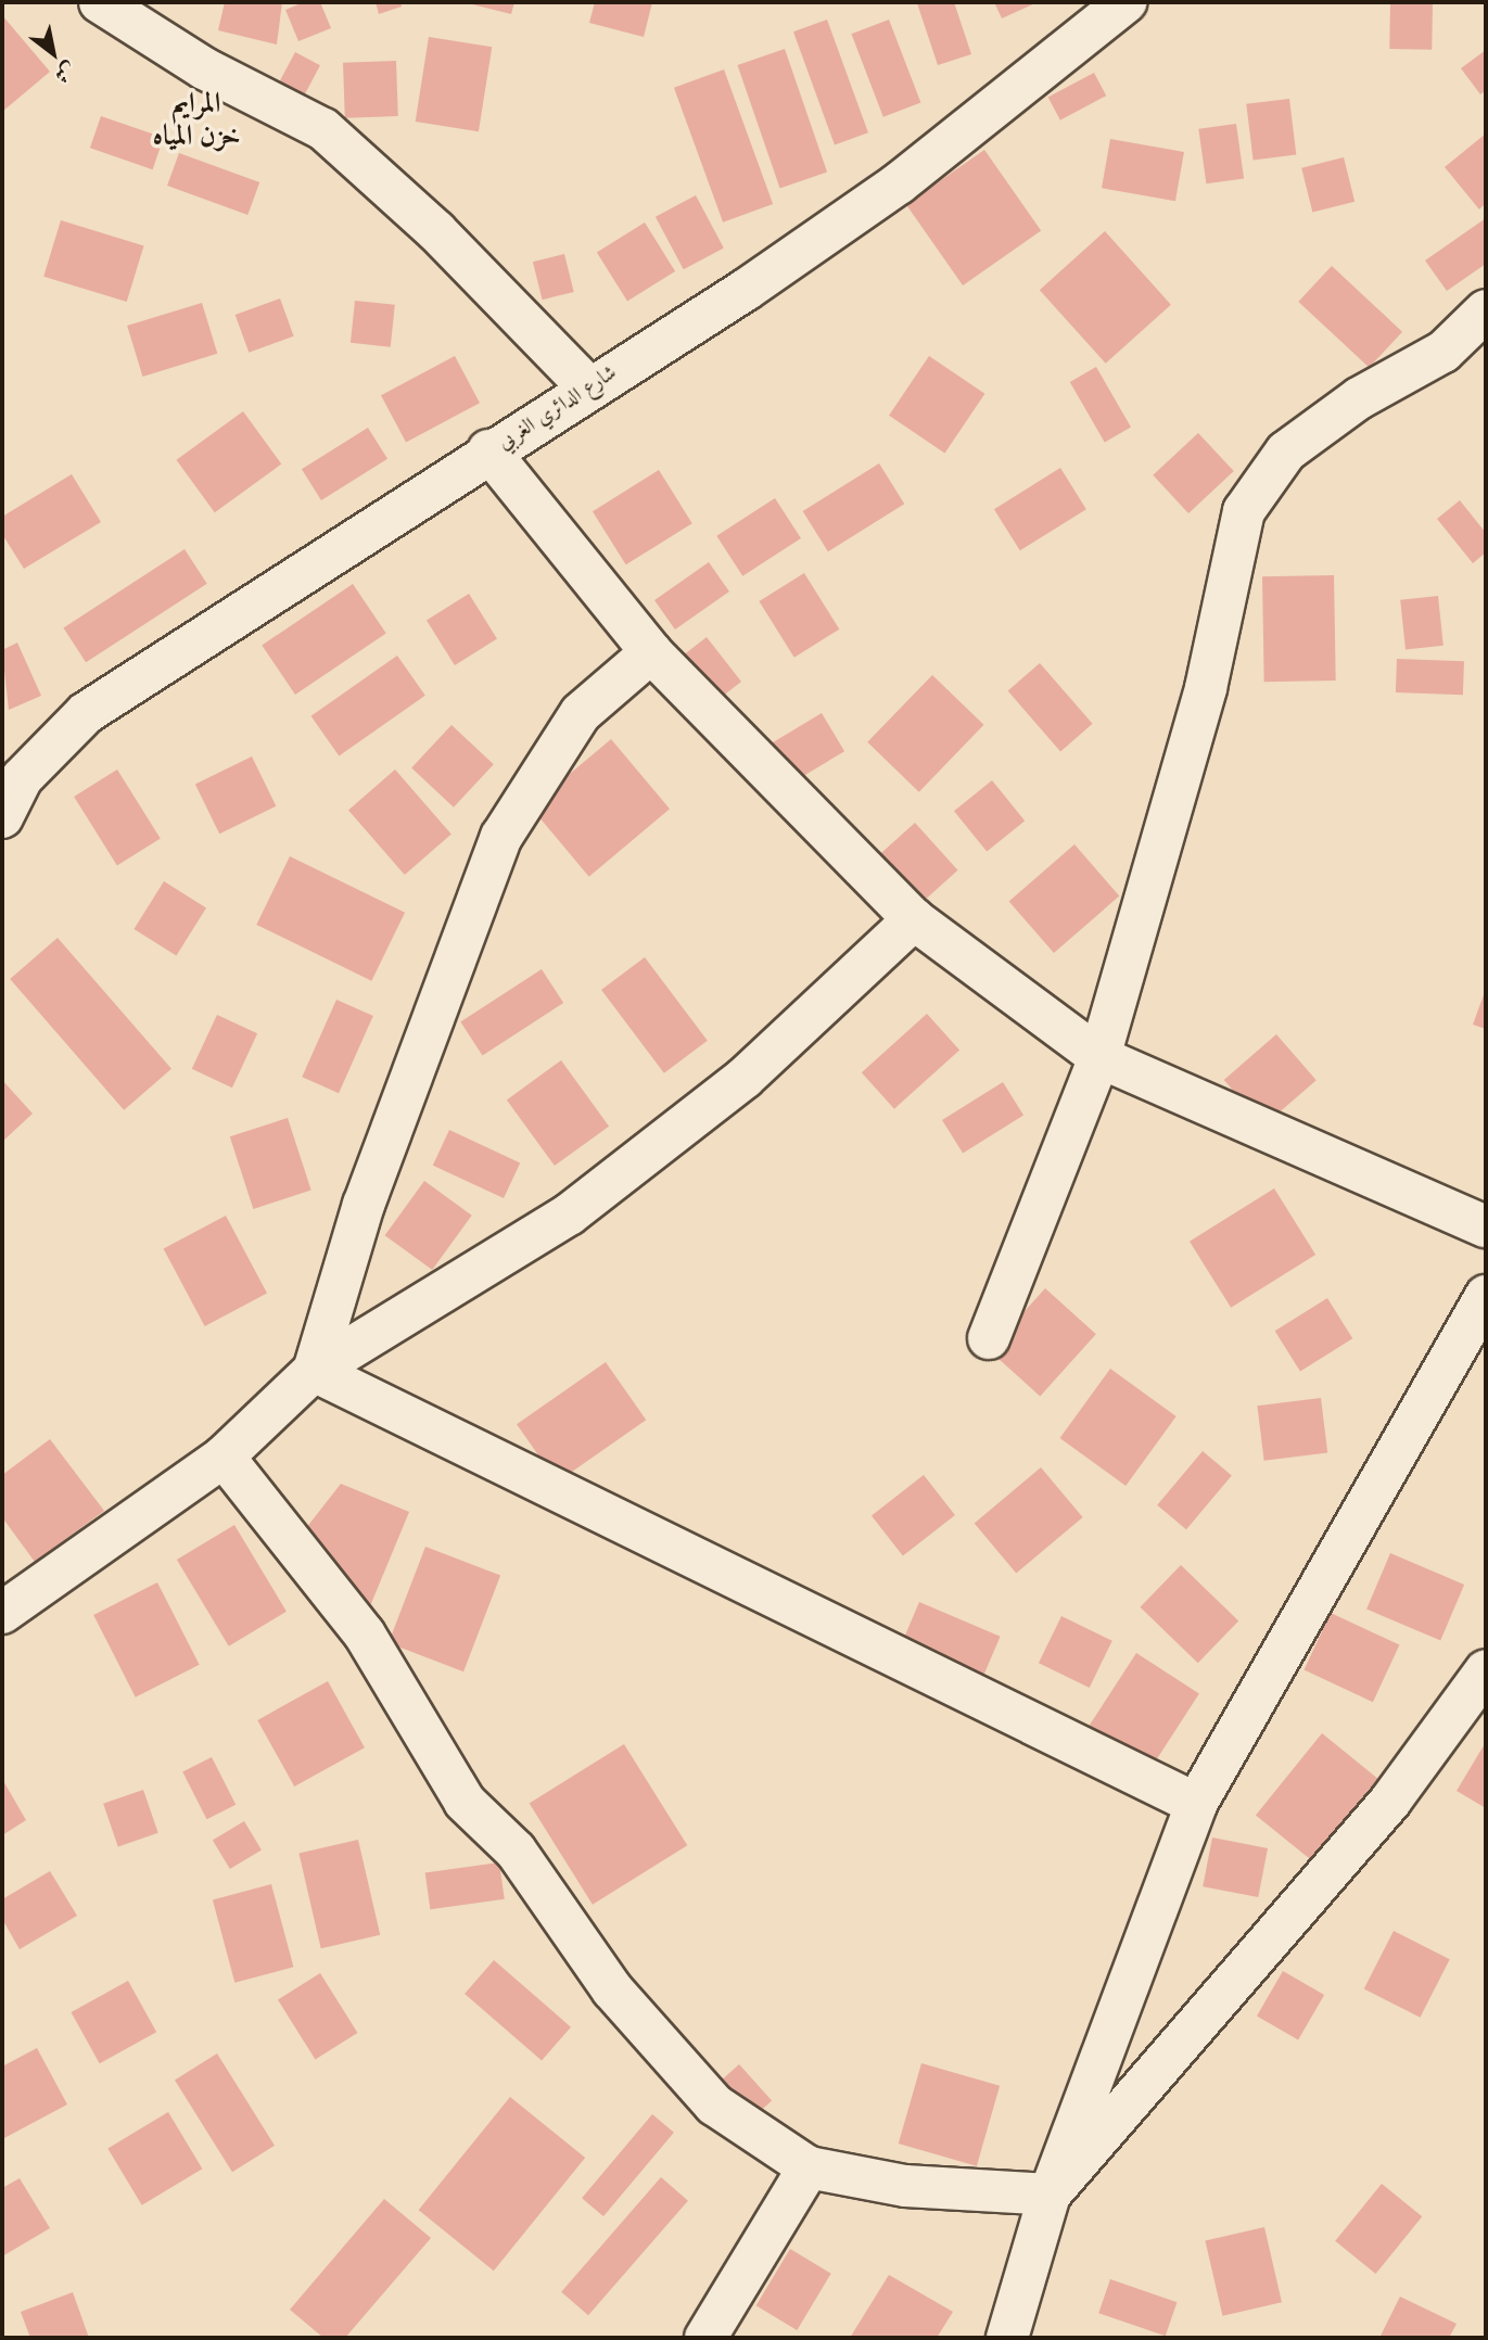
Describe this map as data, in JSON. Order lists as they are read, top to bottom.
{
  "streets": {
    "street": ["شارع الدائري الغربي"]
  },
  "districts": ["المرايم خزن المياه"],
  "north": "bottom right"
}
